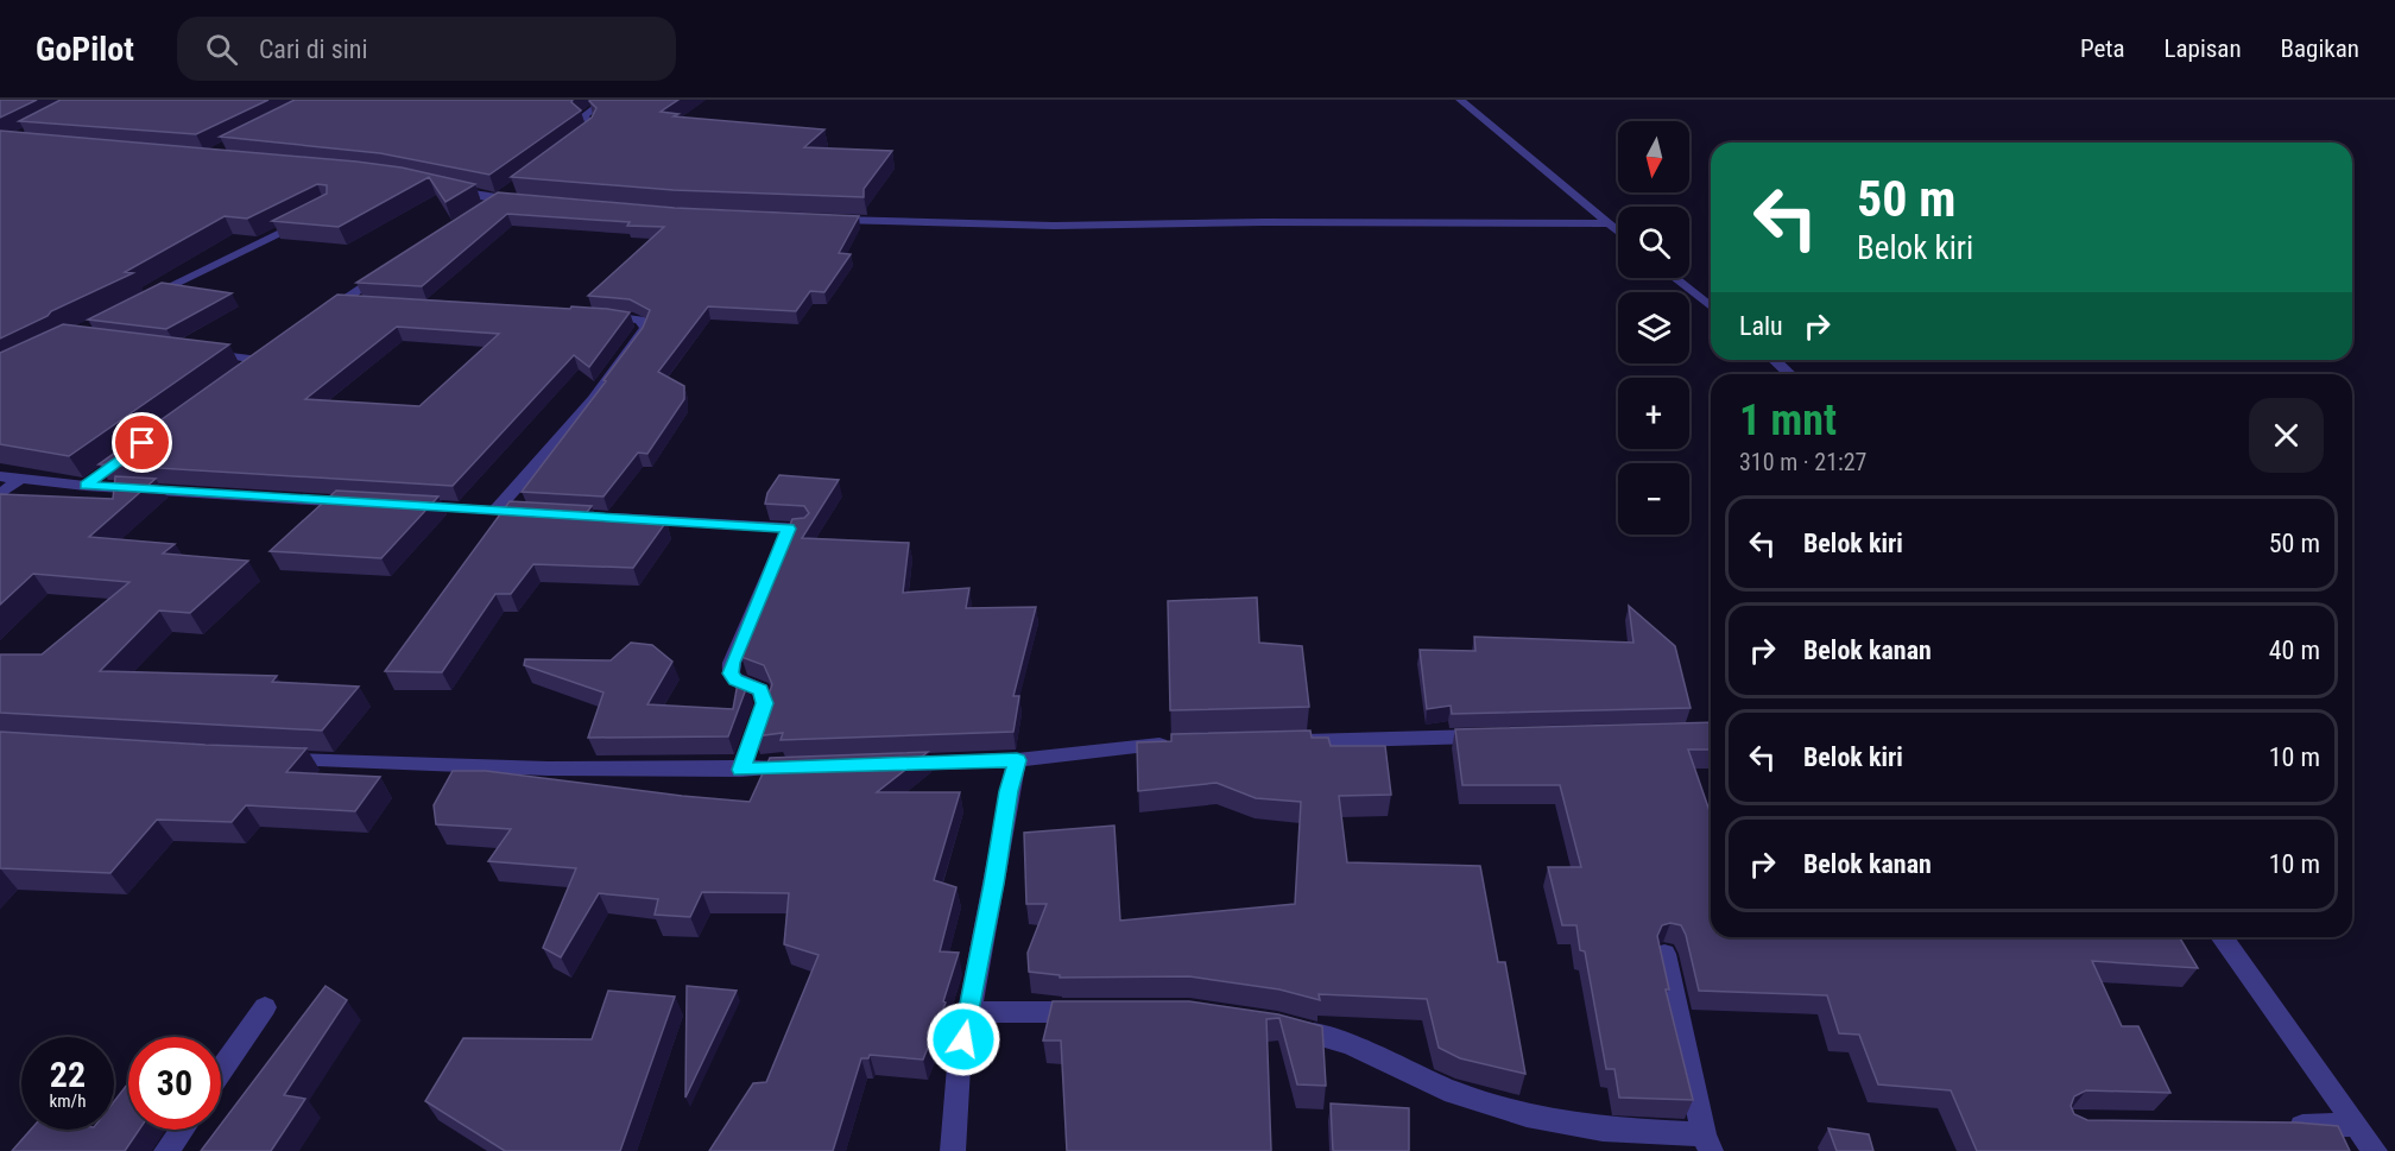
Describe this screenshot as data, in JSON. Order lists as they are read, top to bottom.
{
  "north": "bottom",
  "page": {
    "header": "GoPilot",
    "search": "Cari di sini",
    "nav": ["Peta", "Lapisan", "Bagikan"],
    "map_buttons": ["+", "−"],
    "turn": ["50 m", "Belok kiri"],
    "then": "Lalu",
    "heading": ["1 mnt", "310 m · 21:27"],
    "list": [
      {
        "name": "Belok kiri",
        "value": "50 m"
      },
      {
        "name": "Belok kanan",
        "value": "40 m"
      },
      {
        "name": "Belok kiri",
        "value": "10 m"
      },
      {
        "name": "Belok kanan",
        "value": "10 m"
      }
    ],
    "speed": "22 km/h",
    "limit": "30"
  }
}
